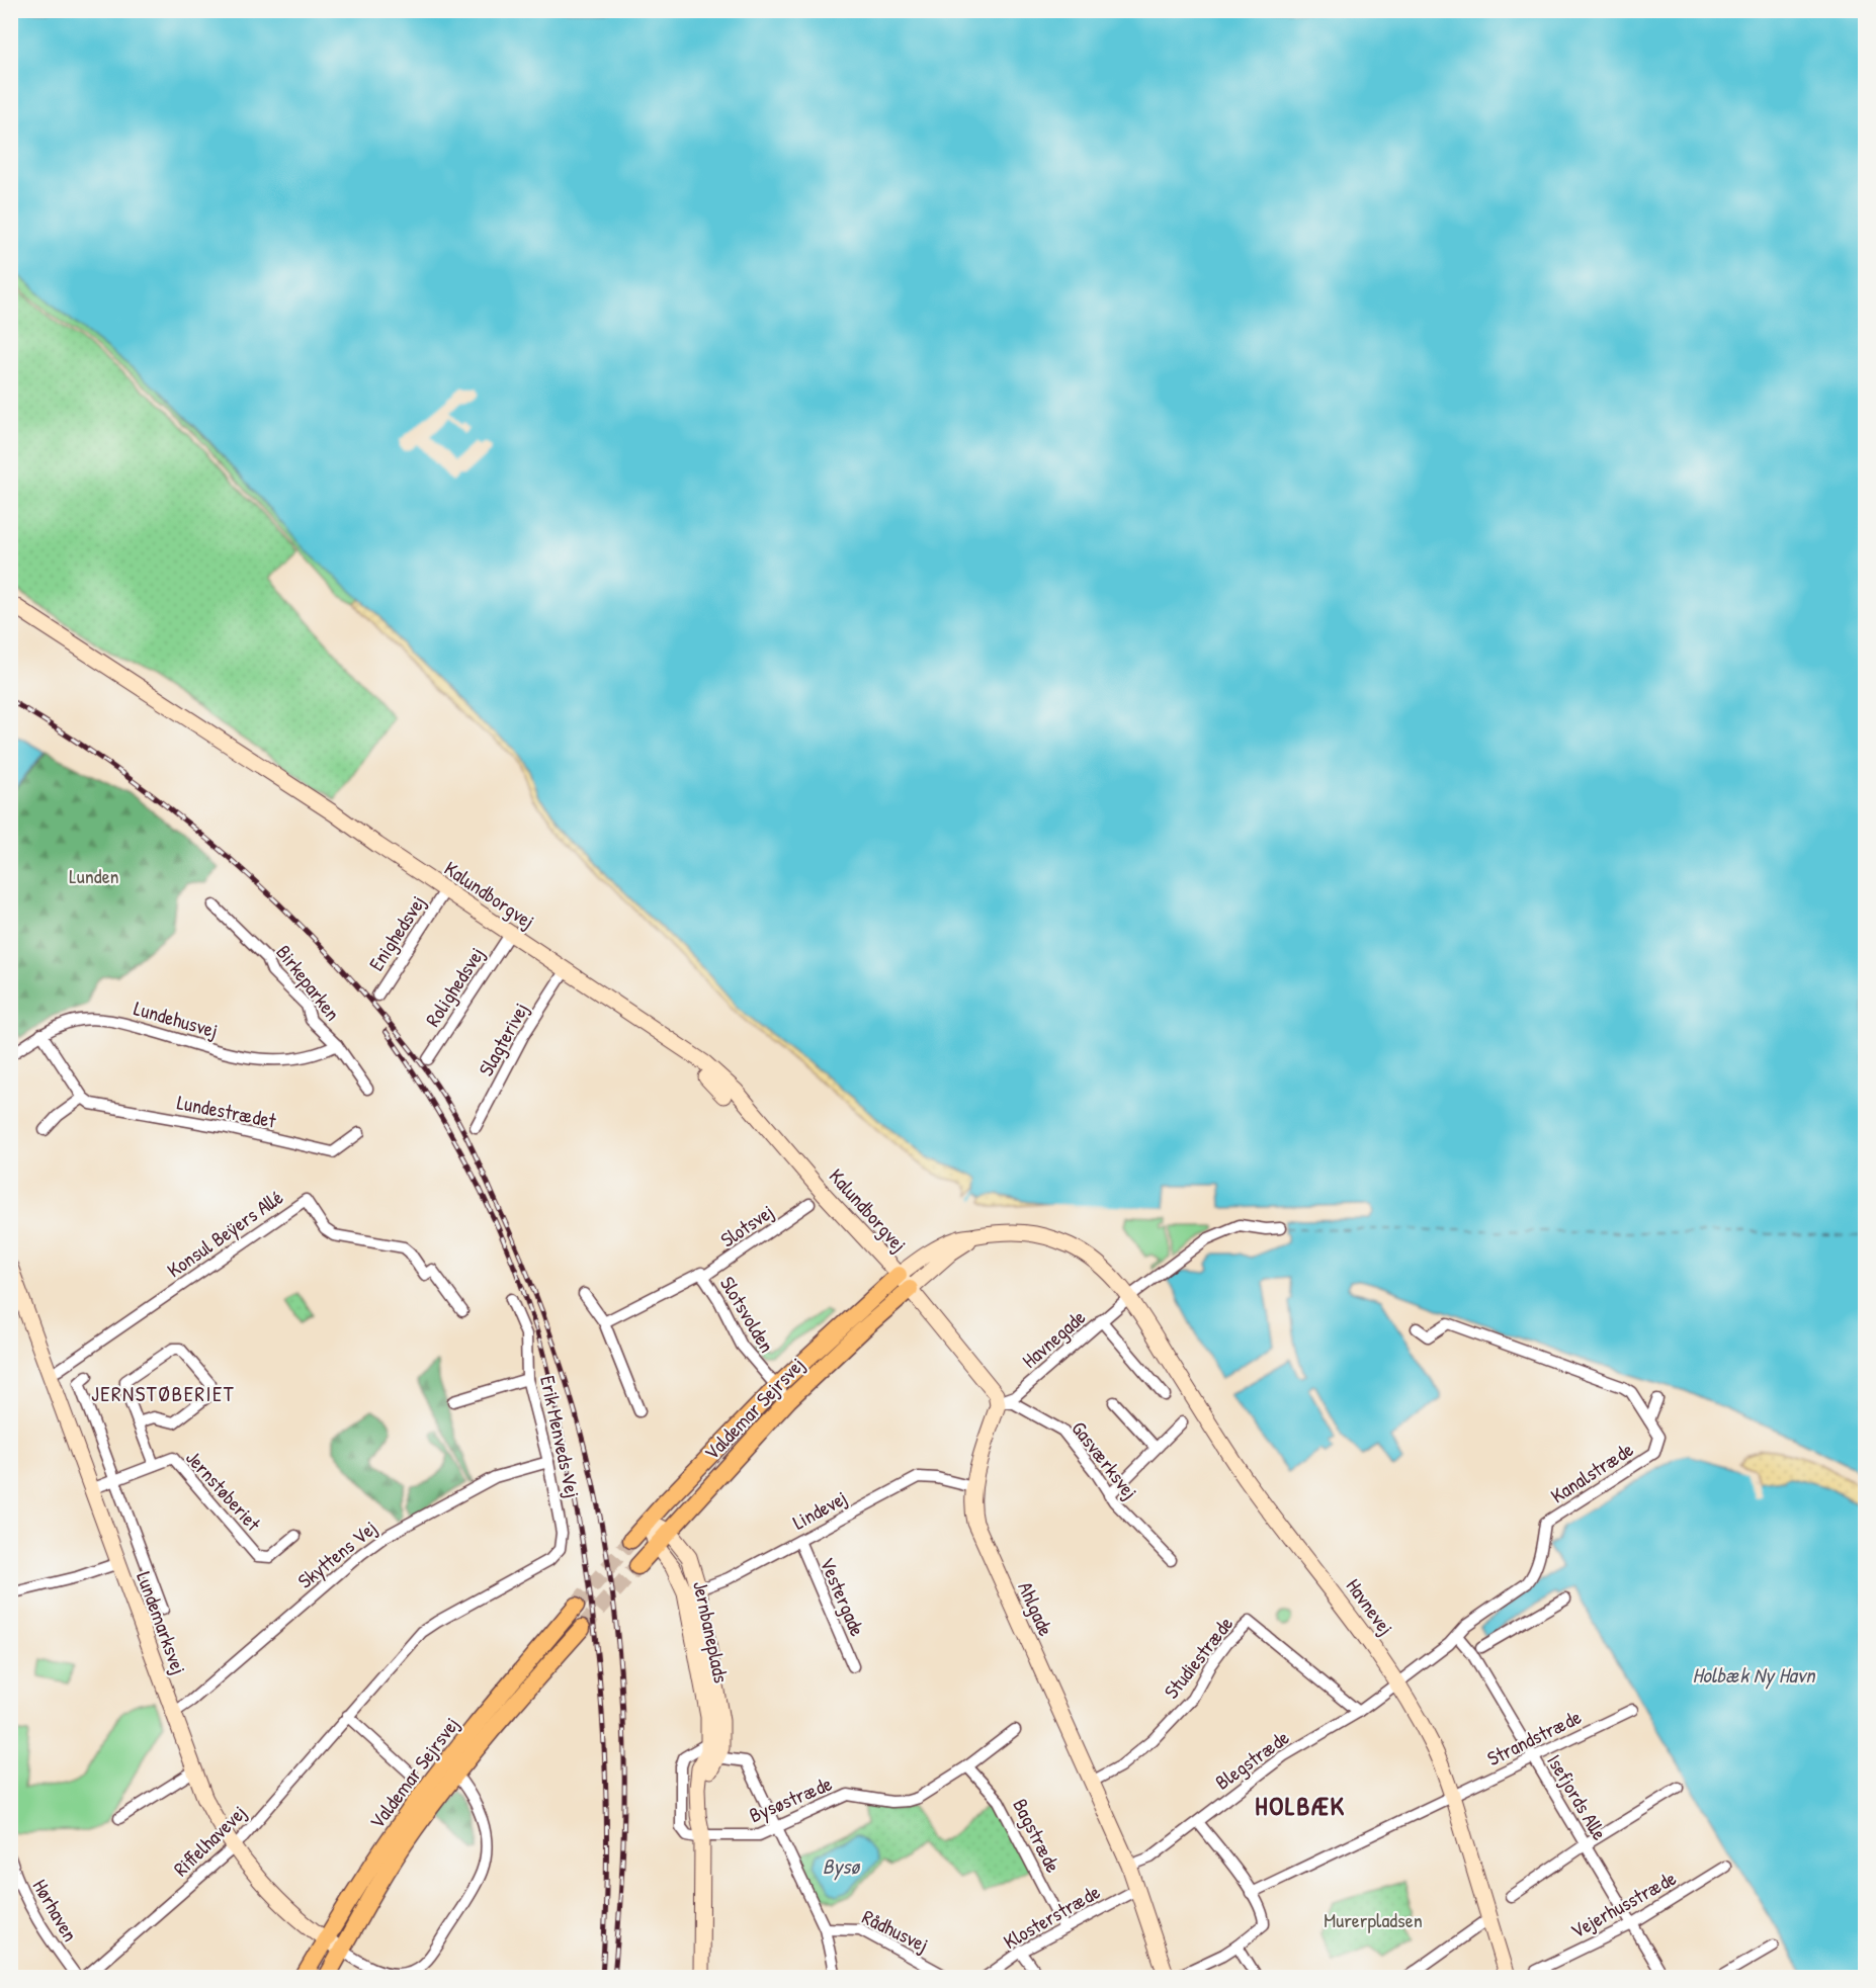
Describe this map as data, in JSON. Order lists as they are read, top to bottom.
{
  "streets": {
    "main road": ["Valdemar Sejrsvej"],
    "street": [
      "Kalundborgvej",
      "Enighedsvej",
      "Birkeparken",
      "Rolighedsvej",
      "Lundehusvej",
      "Slagterivej",
      "Lundestrædet",
      "Slotsvej",
      "Konsul Beÿers Allé",
      "Slotsvolden",
      "Havnegade",
      "Erik Menveds Vej",
      "Gasværksvej",
      "Kanalstræde",
      "Jernstøberiet",
      "Lindevej",
      "Skyttens Vej",
      "Vestergade",
      "Havnevej",
      "Ahlgade",
      "Lundemarksvej",
      "Jernbaneplads",
      "Studiestræde",
      "Strandstræde",
      "Blegstræde",
      "Isefjords Alle",
      "Bysøstræde",
      "Bagstræde",
      "Riffelhavevej",
      "Vejerhusstræde",
      "Hørhaven",
      "Klosterstræde",
      "Rådhusvej"
    ]
  },
  "crossings": [
    ["Kalundborgvej", "Enighedsvej"],
    ["Kalundborgvej", "Rolighedsvej"],
    ["Kalundborgvej", "Slagterivej"],
    ["Kalundborgvej", "Valdemar Sejrsvej"],
    ["Kalundborgvej", "Havnevej"],
    ["Birkeparken", "Lundehusvej"],
    ["Slotsvej", "Slotsvolden"],
    ["Konsul Beÿers Allé", "Lundemarksvej"],
    ["Slotsvolden", "Valdemar Sejrsvej"],
    ["Havnegade", "Gasværksvej"],
    ["Havnegade", "Havnevej"],
    ["Havnegade", "Ahlgade"],
    ["Valdemar Sejrsvej", "Havnevej"],
    ["Valdemar Sejrsvej", "Lundemarksvej"],
    ["Valdemar Sejrsvej", "Jernbaneplads"],
    ["Erik Menveds Vej", "Skyttens Vej"],
    ["Erik Menveds Vej", "Riffelhavevej"],
    ["Gasværksvej", "Ahlgade"],
    ["Kanalstræde", "Havnevej"],
    ["Kanalstræde", "Blegstræde"],
    ["Kanalstræde", "Isefjords Alle"],
    ["Jernstøberiet", "Lundemarksvej"],
    ["Lindevej", "Vestergade"],
    ["Lindevej", "Ahlgade"],
    ["Lindevej", "Jernbaneplads"],
    ["Skyttens Vej", "Lundemarksvej"],
    ["Havnevej", "Strandstræde"],
    ["Havnevej", "Blegstræde"],
    ["Ahlgade", "Studiestræde"],
    ["Ahlgade", "Blegstræde"],
    ["Ahlgade", "Klosterstræde"],
    ["Lundemarksvej", "Riffelhavevej"],
    ["Jernbaneplads", "Bysøstræde"],
    ["Studiestræde", "Blegstræde"],
    ["Strandstræde", "Isefjords Alle"],
    ["Isefjords Alle", "Vejerhusstræde"],
    ["Bysøstræde", "Bagstræde"],
    ["Bagstræde", "Klosterstræde"]
  ],
  "districts": ["JERNSTØBERIET", "HOLBÆK"],
  "water": ["Holbæk Ny Havn", "Bysø"],
  "parks": ["Lunden", "Murerpladsen"]
}
